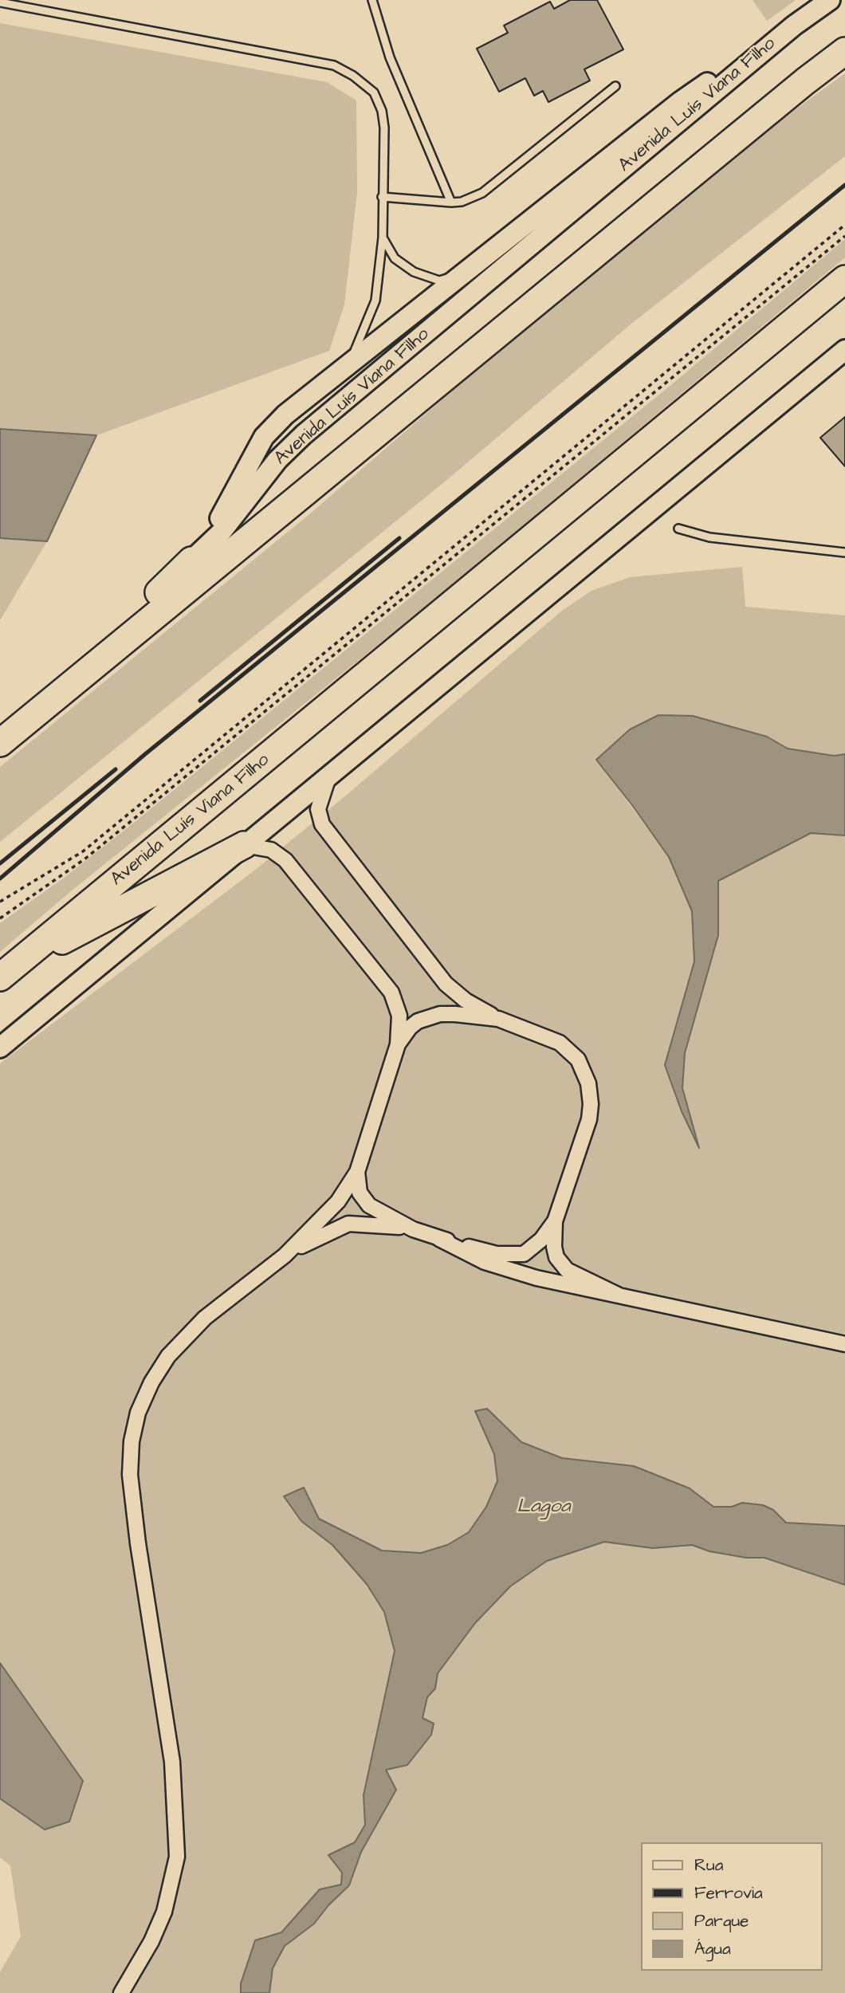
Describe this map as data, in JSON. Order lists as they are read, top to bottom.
{
  "streets": {
    "highway": ["Avenida Luís Viana Filho"]
  },
  "water": ["Lagoa"],
  "legend": [
    "Rua",
    "Ferrovia",
    "Parque",
    "Água"
  ]
}
